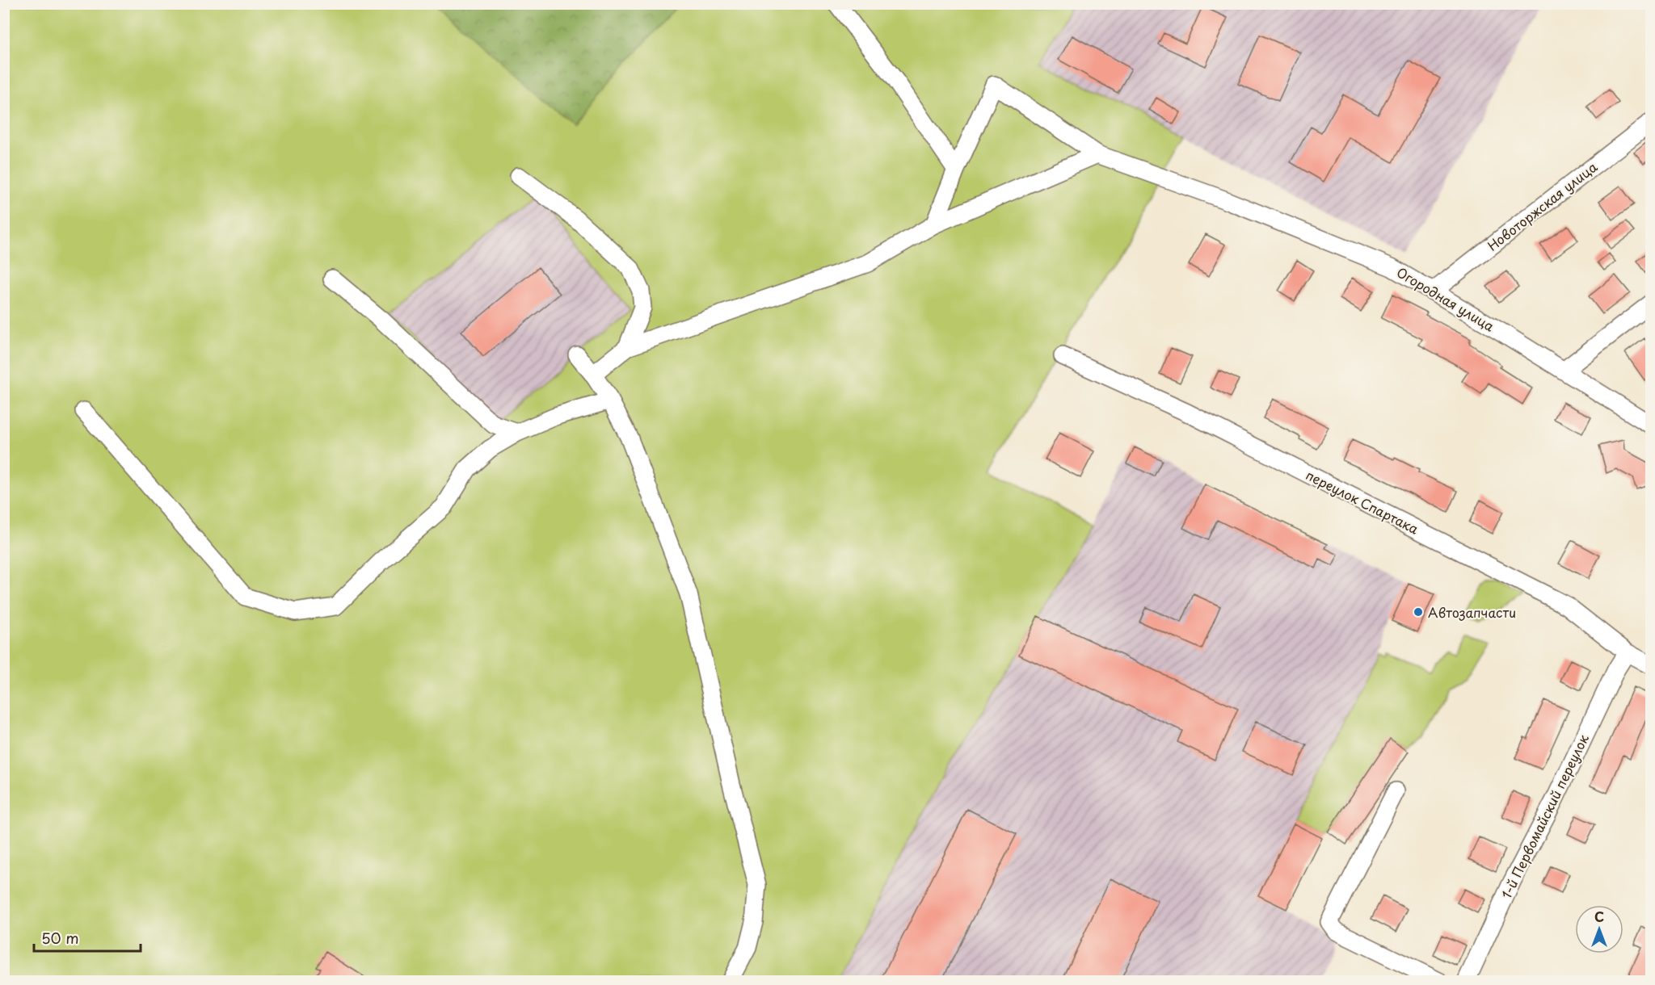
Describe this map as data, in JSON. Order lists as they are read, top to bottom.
{
  "streets": {
    "street": [
      "Новоторжская улица",
      "Огородная улица",
      "переулок Спартака",
      "1-й Первомайский переулок"
    ]
  },
  "crossings": [
    ["Новоторжская улица", "Огородная улица"],
    ["переулок Спартака", "1-й Первомайский переулок"]
  ],
  "places": ["Автозапчасти"],
  "scale_bar": "50 m",
  "north": "top"
}
